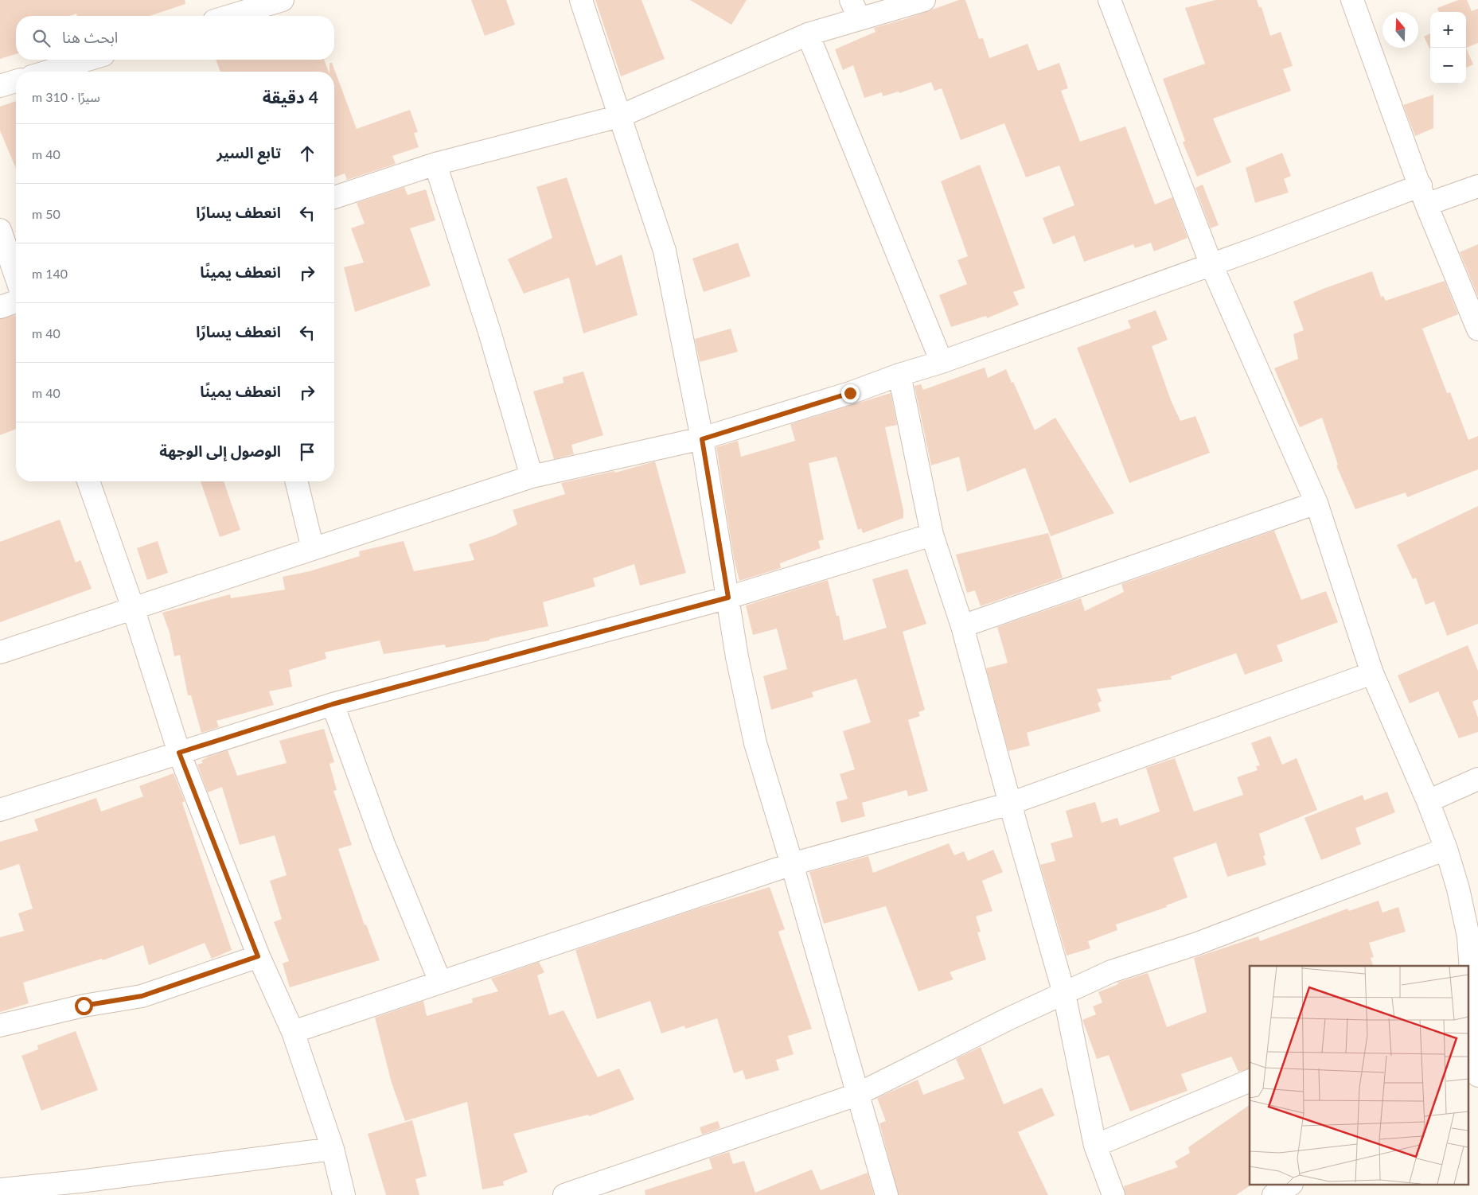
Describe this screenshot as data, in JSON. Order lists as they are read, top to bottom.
{
  "north": "top",
  "page": {
    "map_buttons": ["+", "−"],
    "search": "ابحث هنا",
    "heading": ["4 دقيقة", "سيرًا · 310 m"],
    "list": [
      ["تابع السير", "40 m"],
      ["انعطف يسارًا", "50 m"],
      ["انعطف يمينًا", "140 m"],
      ["انعطف يسارًا", "40 m"],
      ["انعطف يمينًا", "40 m"],
      "الوصول إلى الوجهة"
    ]
  }
}
